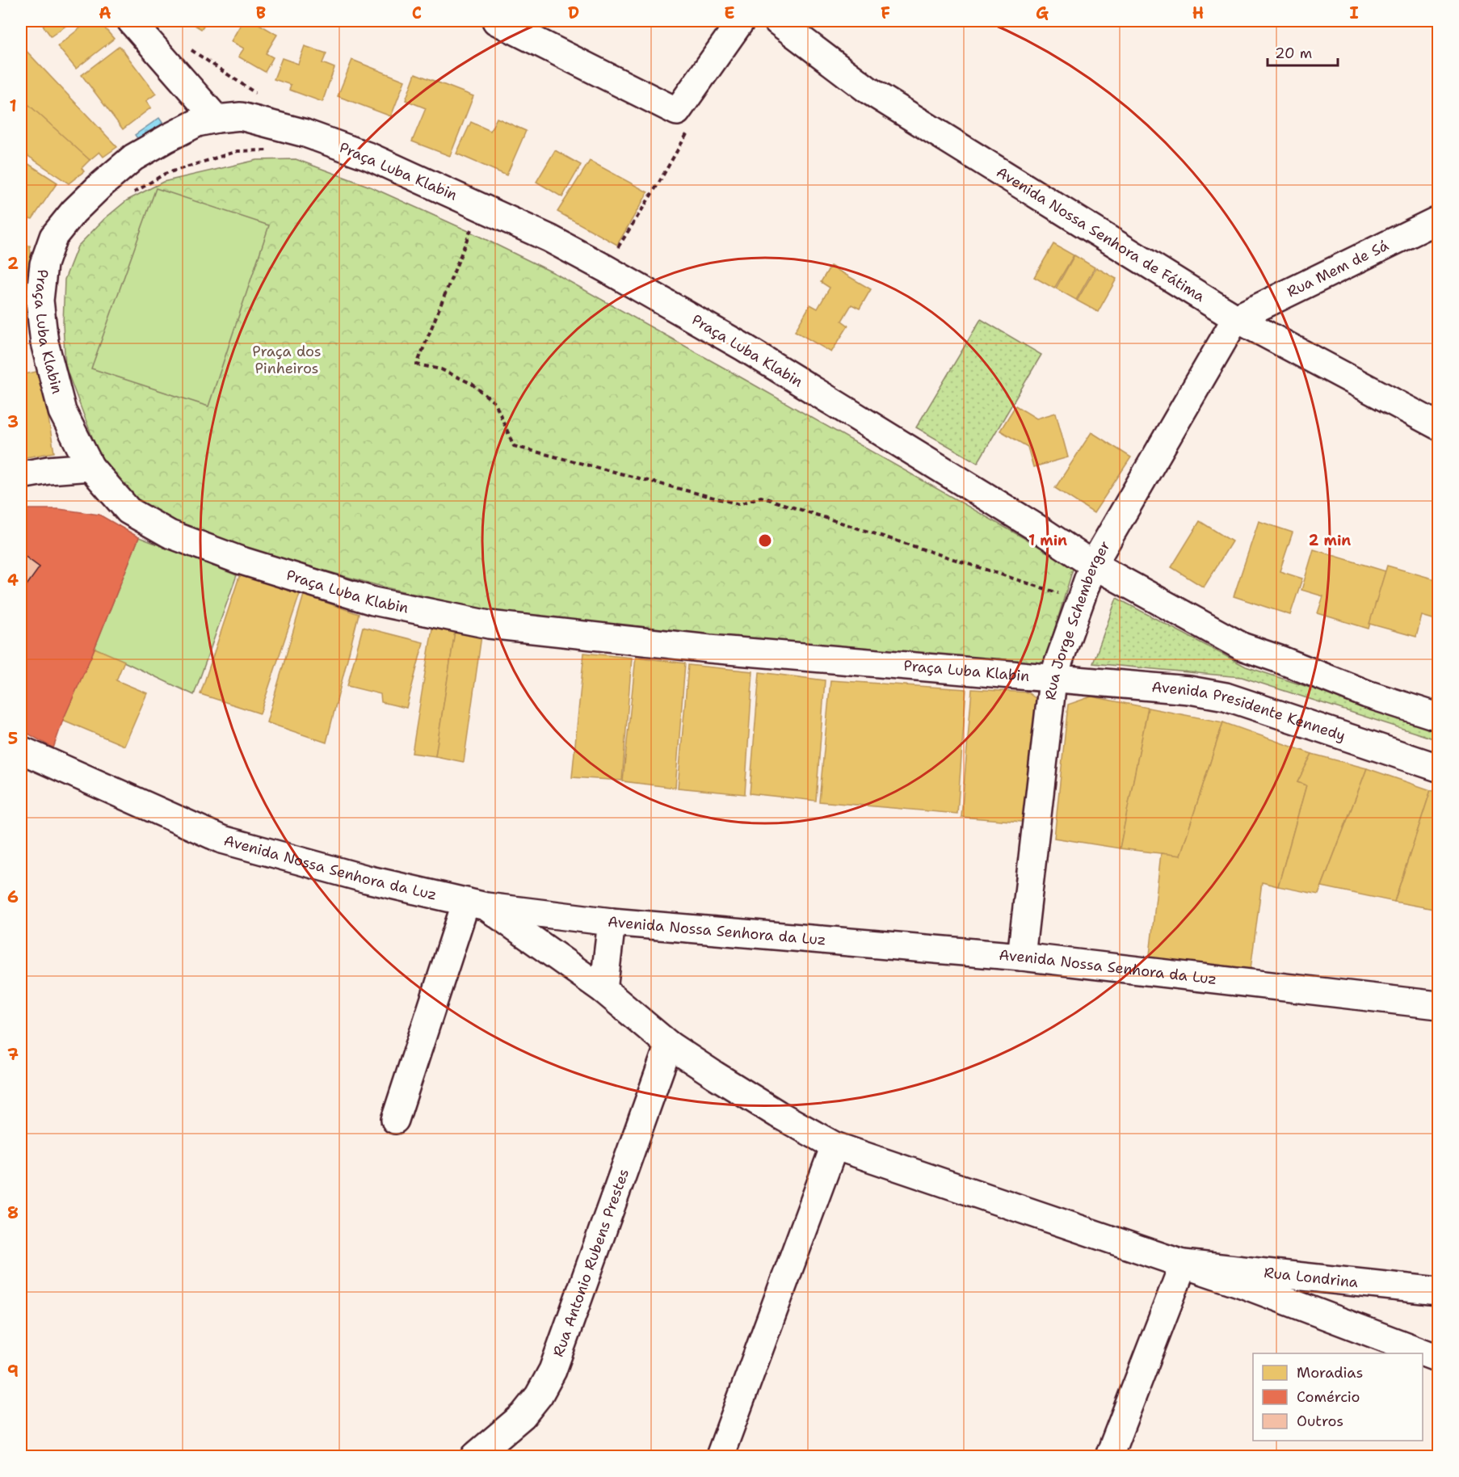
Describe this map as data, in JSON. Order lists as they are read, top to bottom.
{
  "streets": {
    "street": [
      "Praça Luba Klabin",
      "Avenida Nossa Senhora de Fátima",
      "Rua Mem de Sá",
      "Rua Jorge Schemberger",
      "Avenida Presidente Kennedy",
      "Avenida Nossa Senhora da Luz",
      "Rua Antonio Rubens Prestes",
      "Rua Londrina"
    ]
  },
  "crossings": [
    ["Praça Luba Klabin", "Rua Jorge Schemberger"],
    ["Praça Luba Klabin", "Avenida Presidente Kennedy"],
    ["Avenida Nossa Senhora de Fátima", "Rua Mem de Sá"],
    ["Avenida Nossa Senhora de Fátima", "Rua Jorge Schemberger"],
    ["Rua Mem de Sá", "Rua Jorge Schemberger"],
    ["Rua Jorge Schemberger", "Avenida Presidente Kennedy"],
    ["Rua Jorge Schemberger", "Avenida Nossa Senhora da Luz"]
  ],
  "parks": ["Praça dos Pinheiros"],
  "legend": ["Moradias", "Comércio", "Outros"],
  "scale_bar": "20 m",
  "grid": {
    "columns": [
      "A",
      "B",
      "C",
      "D",
      "E",
      "F",
      "G",
      "H",
      "I"
    ],
    "rows": [
      "1",
      "2",
      "3",
      "4",
      "5",
      "6",
      "7",
      "8",
      "9"
    ]
  },
  "rings": ["1 min", "2 min"]
}
